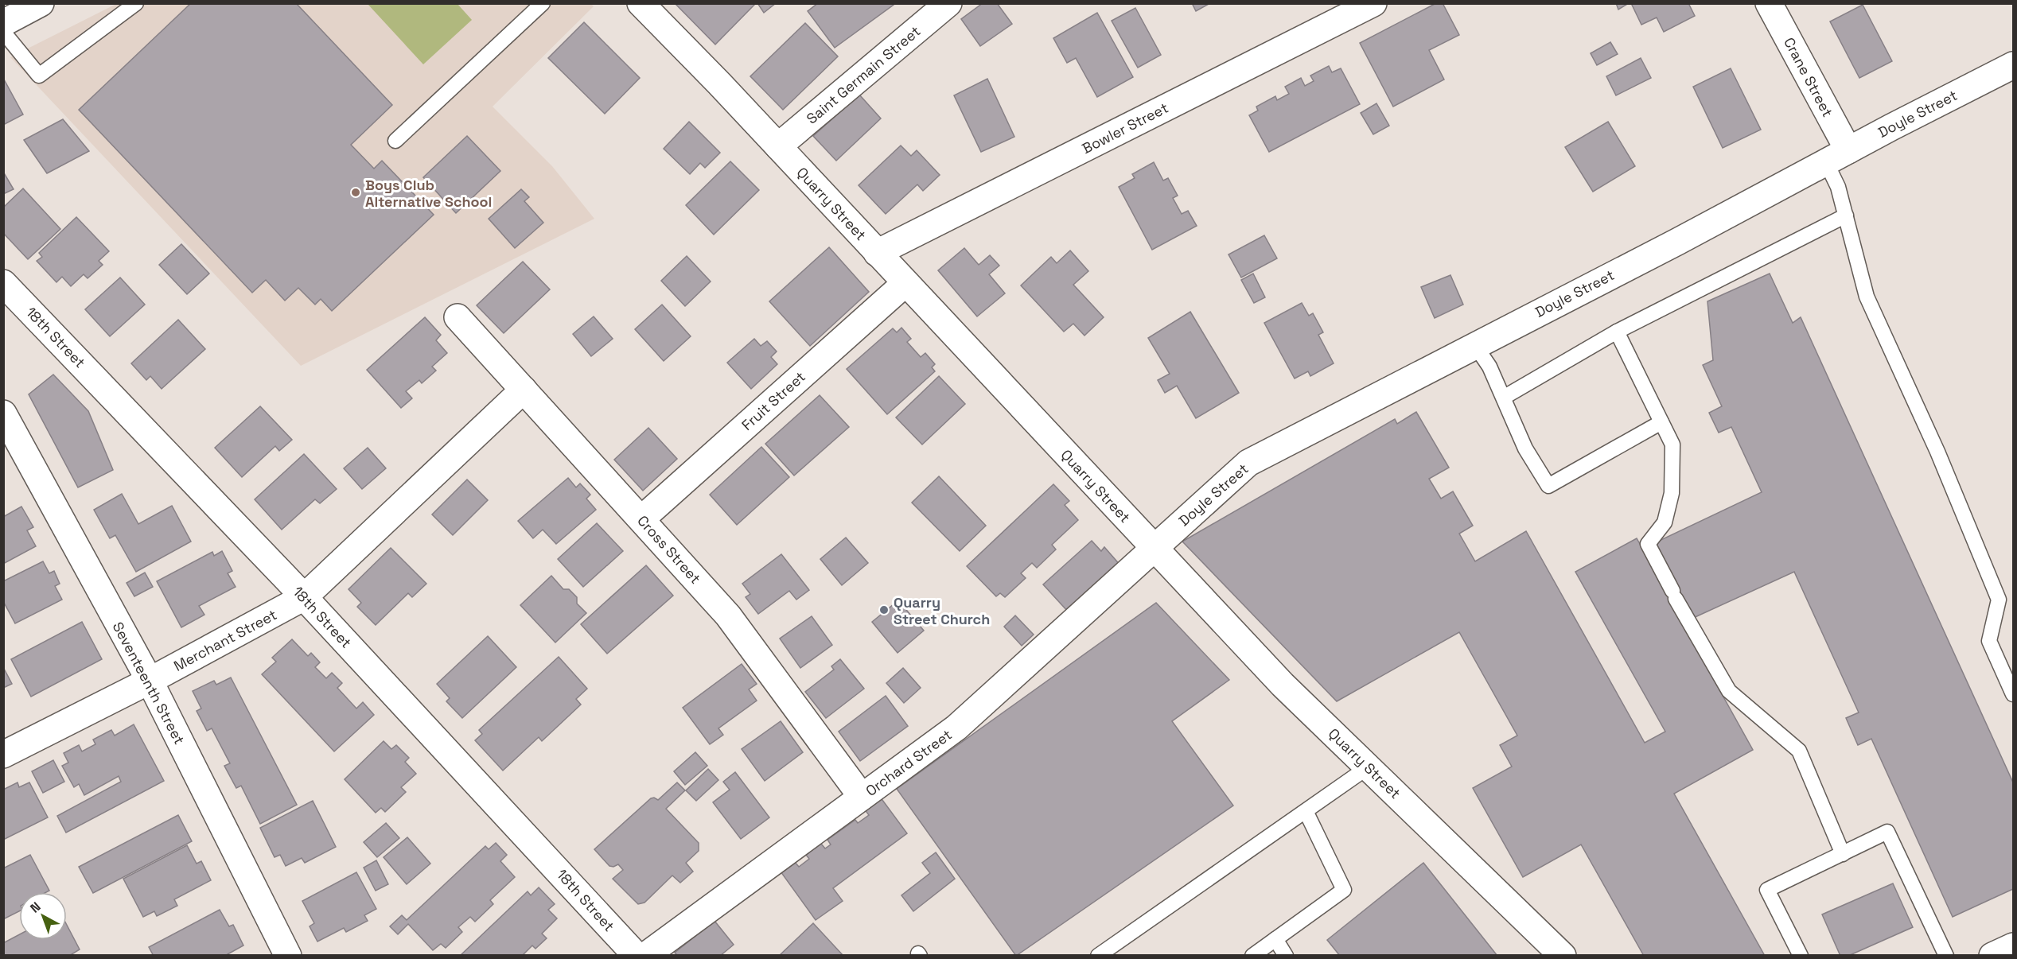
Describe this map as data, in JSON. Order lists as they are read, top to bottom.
{
  "streets": {
    "street": [
      "Saint Germain Street",
      "Crane Street",
      "Doyle Street",
      "Bowler Street",
      "Quarry Street",
      "18th Street",
      "Fruit Street",
      "Cross Street",
      "Merchant Street",
      "Seventeenth Street",
      "Orchard Street"
    ]
  },
  "crossings": [
    ["Saint Germain Street", "Quarry Street"],
    ["Crane Street", "Doyle Street"],
    ["Doyle Street", "Quarry Street"],
    ["Doyle Street", "Orchard Street"],
    ["Bowler Street", "Quarry Street"],
    ["Quarry Street", "Fruit Street"],
    ["Quarry Street", "Orchard Street"],
    ["18th Street", "Merchant Street"],
    ["Fruit Street", "Cross Street"],
    ["Cross Street", "Merchant Street"],
    ["Cross Street", "Orchard Street"],
    ["Merchant Street", "Seventeenth Street"]
  ],
  "places": ["Boys Club Alternative School", "Quarry Street Church"],
  "north": "top left"
}
